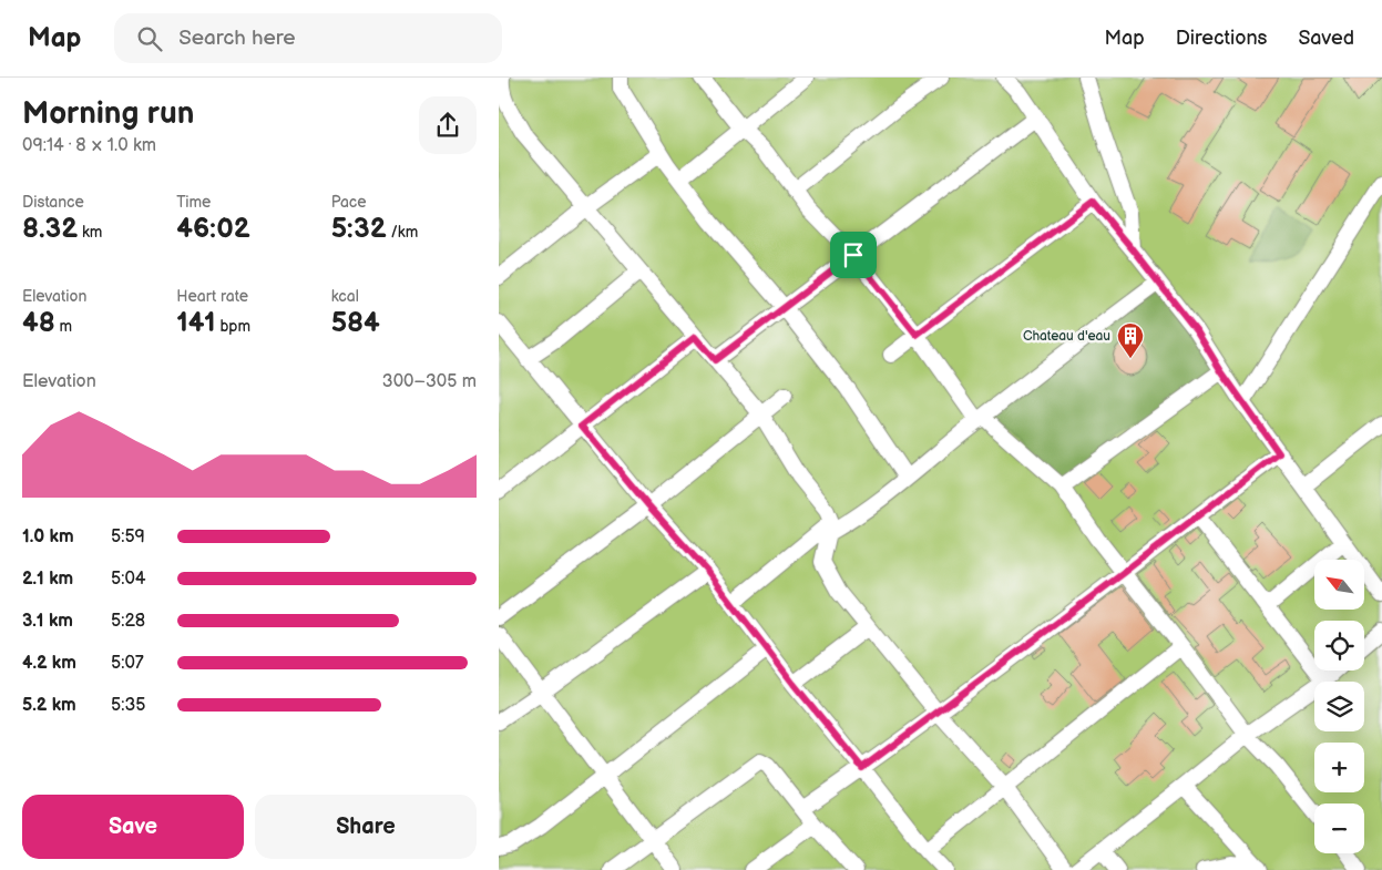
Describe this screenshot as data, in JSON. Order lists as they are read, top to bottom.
{
  "places": {
    "building": ["Chateau d'eau"]
  },
  "north": "top left",
  "page": {
    "header": "Map",
    "search": "Search here",
    "nav": ["Map", "Directions", "Saved"],
    "heading": ["Morning run", "09:14 · 8 × 1.0 km"],
    "stats": [
      ["Distance", "8.32 km"],
      ["Time", "46:02"],
      ["Pace", "5:32 /km"],
      ["Elevation", "48 m"],
      ["Heart rate", "141 bpm"],
      ["kcal", "584"]
    ],
    "chart": ["Elevation", "300–305 m"],
    "list": [
      {
        "name": "1.0 km",
        "note": "5:59"
      },
      {
        "name": "2.1 km",
        "note": "5:04"
      },
      {
        "name": "3.1 km",
        "note": "5:28"
      },
      {
        "name": "4.2 km",
        "note": "5:07"
      },
      {
        "name": "5.2 km",
        "note": "5:35"
      }
    ],
    "map_buttons": ["+", "−"],
    "buttons": ["Save", "Share"]
  }
}
